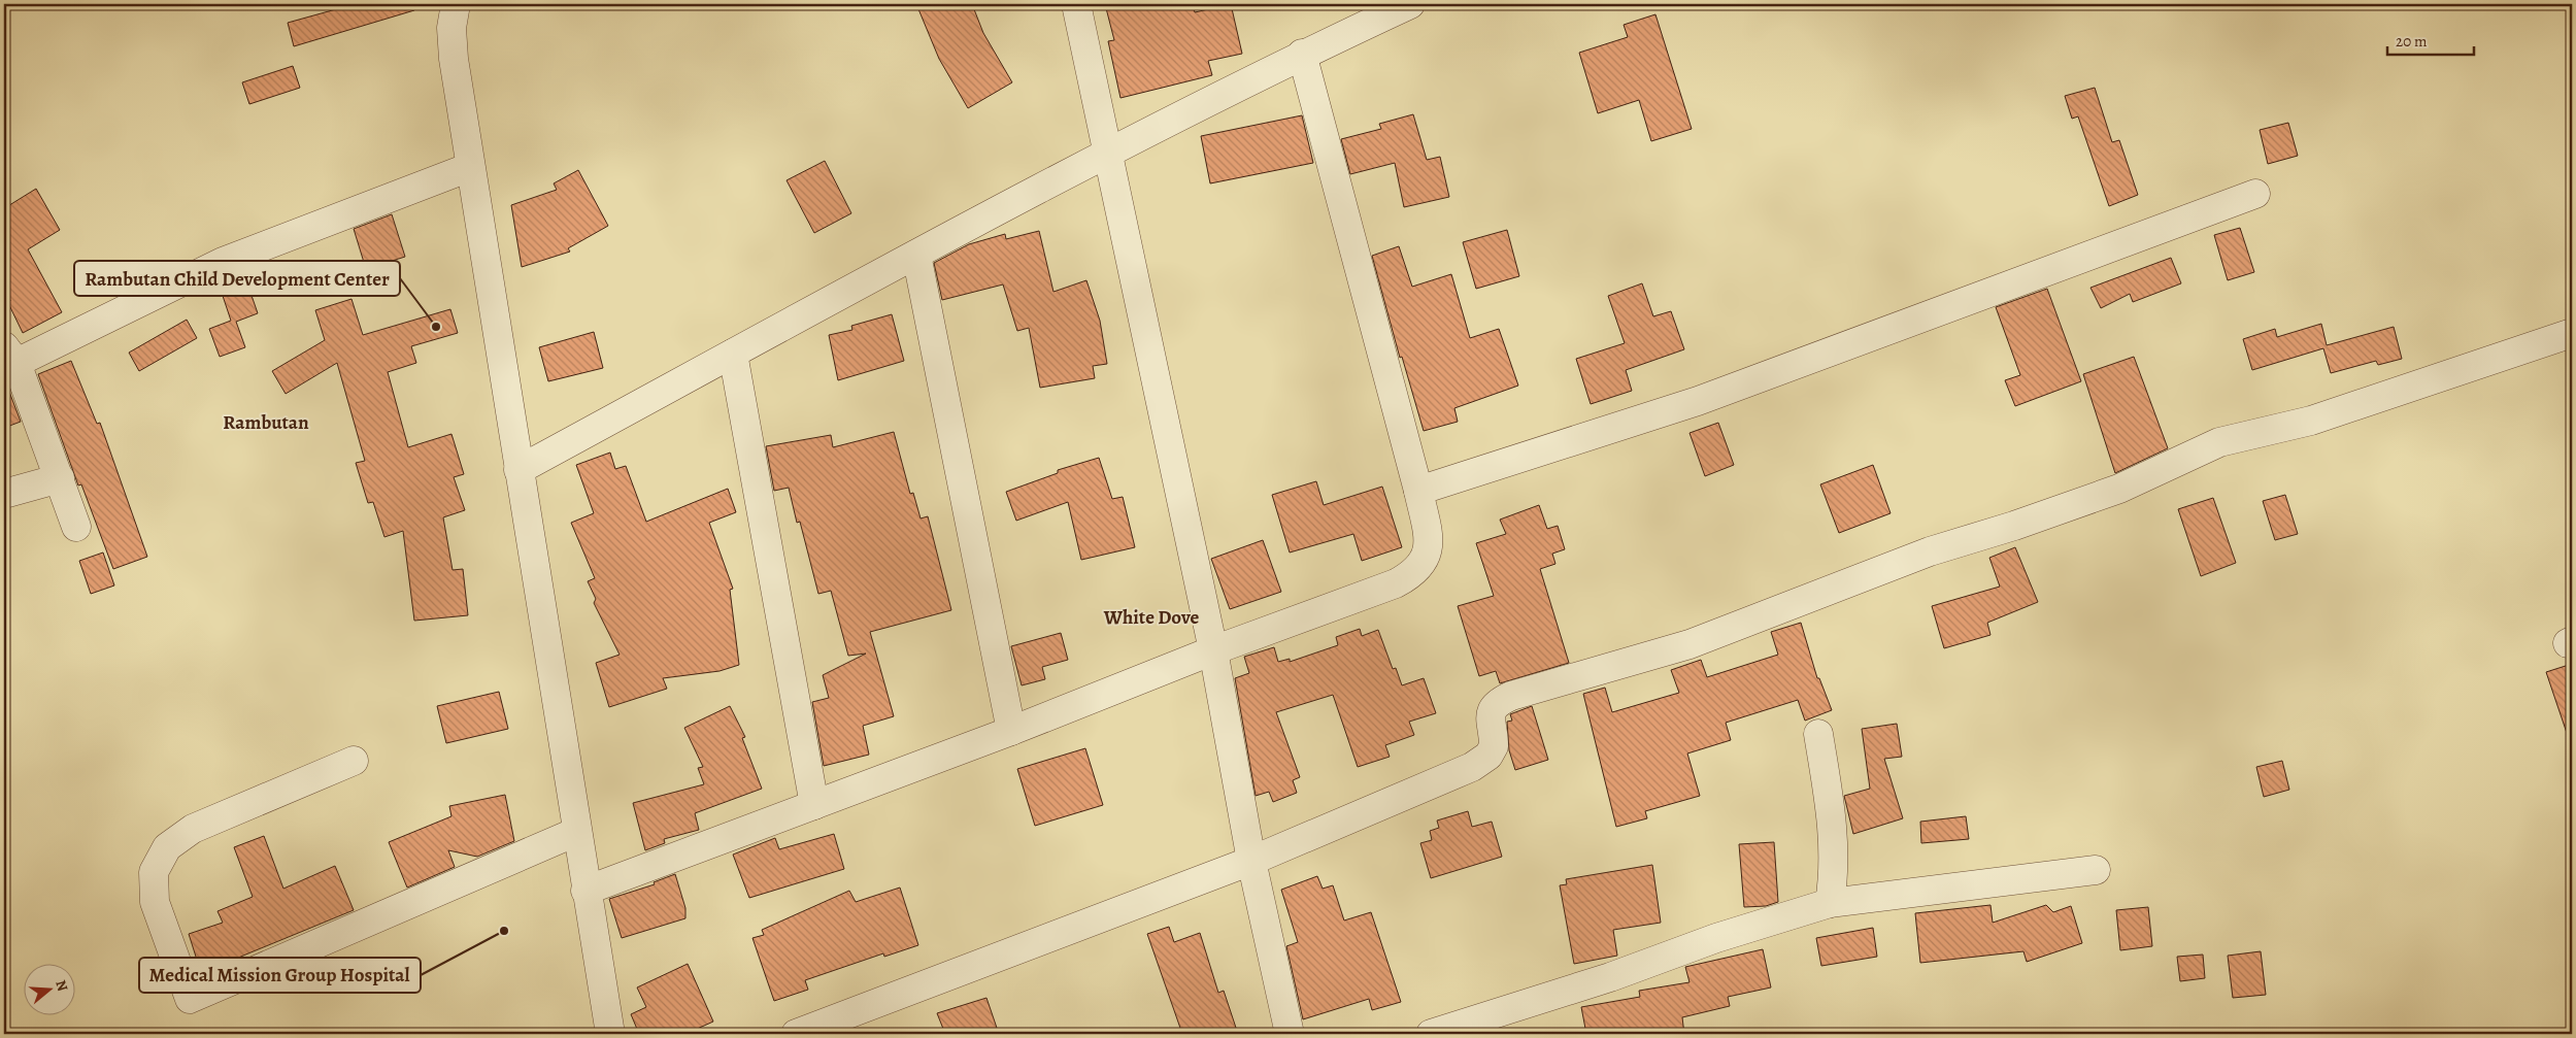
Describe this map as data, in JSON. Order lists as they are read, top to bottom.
{
  "districts": ["Rambutan", "White Dove"],
  "places": ["Rambutan Child Development Center", "Medical Mission Group Hospital"],
  "scale_bar": "20 m",
  "north": "right"
}
